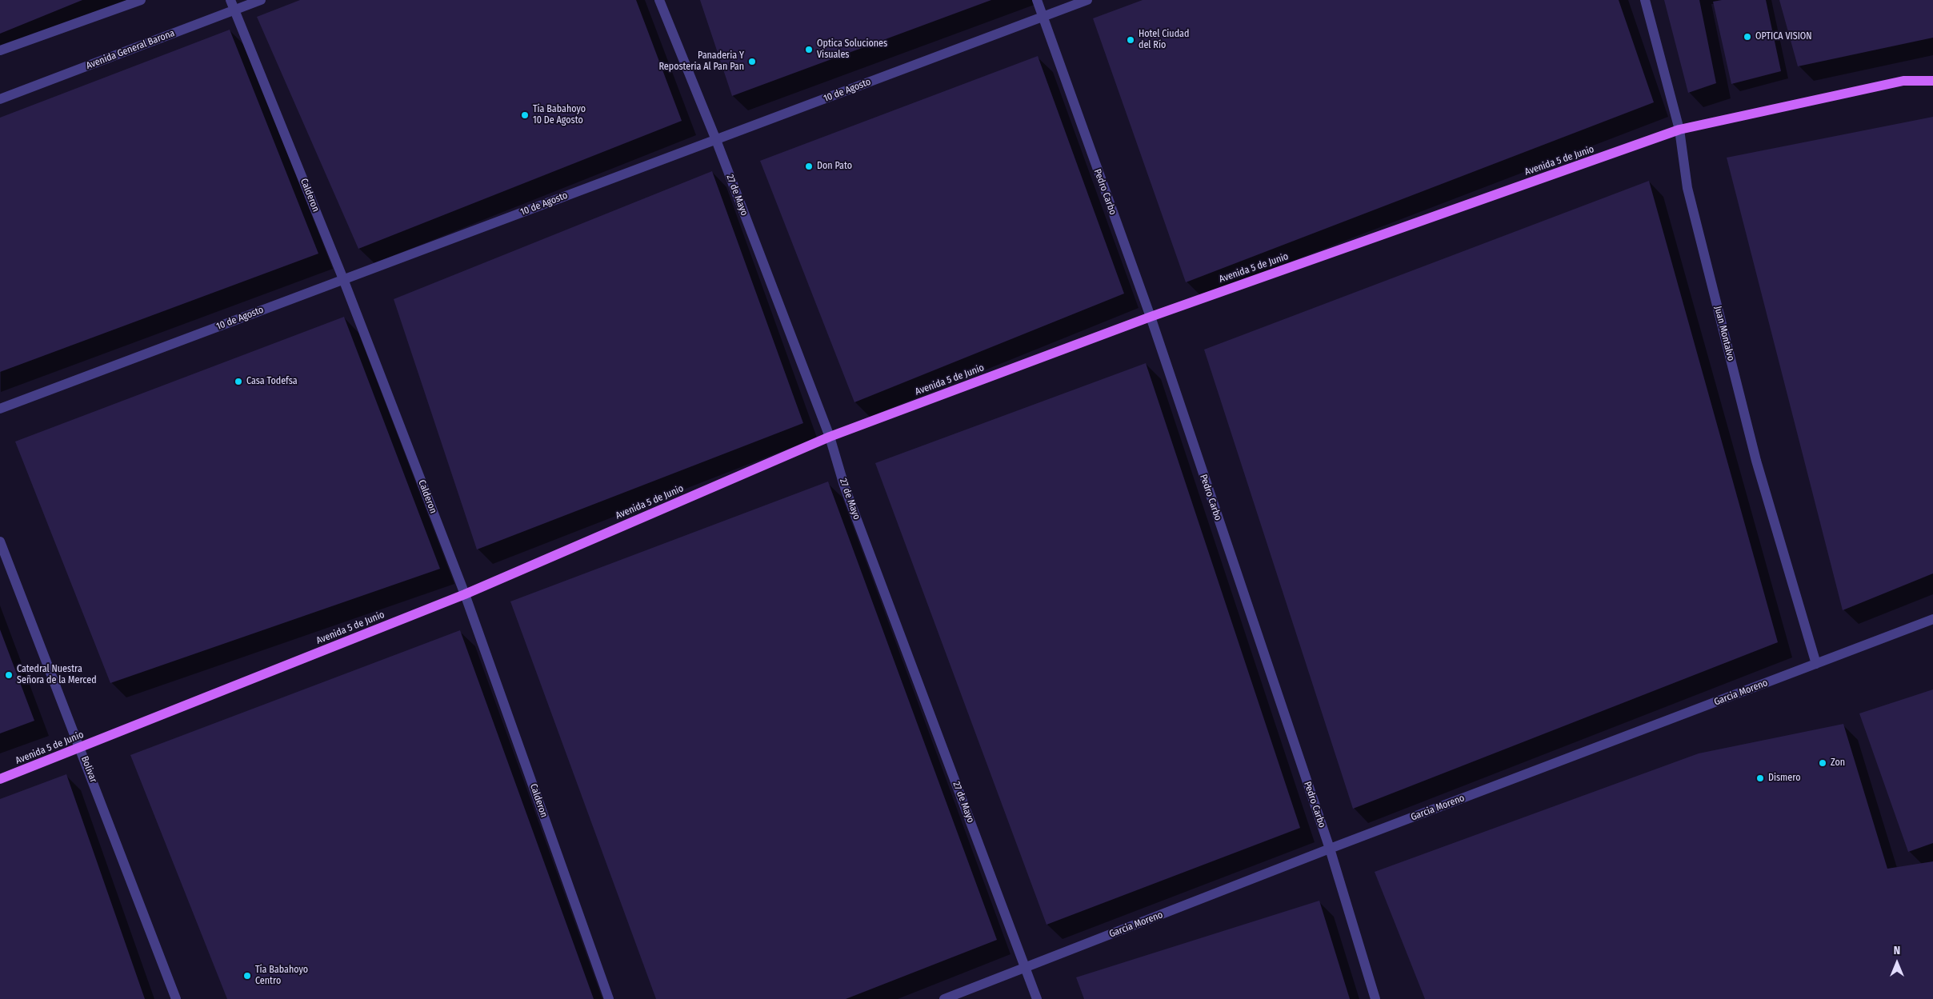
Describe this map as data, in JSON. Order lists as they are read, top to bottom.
{
  "streets": {
    "main road": ["Avenida 5 de Junio"],
    "street": [
      "Avenida General Barona",
      "10 de Agosto",
      "Pedro Carbo",
      "Calderon",
      "27 de Mayo",
      "Juan Montalvo",
      "Garcia Moreno",
      "Bolivar"
    ]
  },
  "crossings": [
    ["Avenida General Barona", "Calderon"],
    ["10 de Agosto", "Pedro Carbo"],
    ["10 de Agosto", "Calderon"],
    ["10 de Agosto", "27 de Mayo"],
    ["Avenida 5 de Junio", "Pedro Carbo"],
    ["Avenida 5 de Junio", "Calderon"],
    ["Avenida 5 de Junio", "27 de Mayo"],
    ["Avenida 5 de Junio", "Juan Montalvo"],
    ["Avenida 5 de Junio", "Bolivar"],
    ["Pedro Carbo", "Garcia Moreno"],
    ["27 de Mayo", "Garcia Moreno"],
    ["Juan Montalvo", "Garcia Moreno"]
  ],
  "places": [
    "OPTICA VISION",
    "Hotel Ciudad del Río",
    "Optica Soluciones Visuales",
    "Panaderia Y Reposteria Al Pan Pan",
    "Tía Babahoyo 10 De Agosto",
    "Don Pato",
    "Casa Todefsa",
    "Catedral Nuestra Señora de la Merced",
    "Zon",
    "Dismero",
    "Tía Babahoyo Centro"
  ],
  "north": "top"
}
